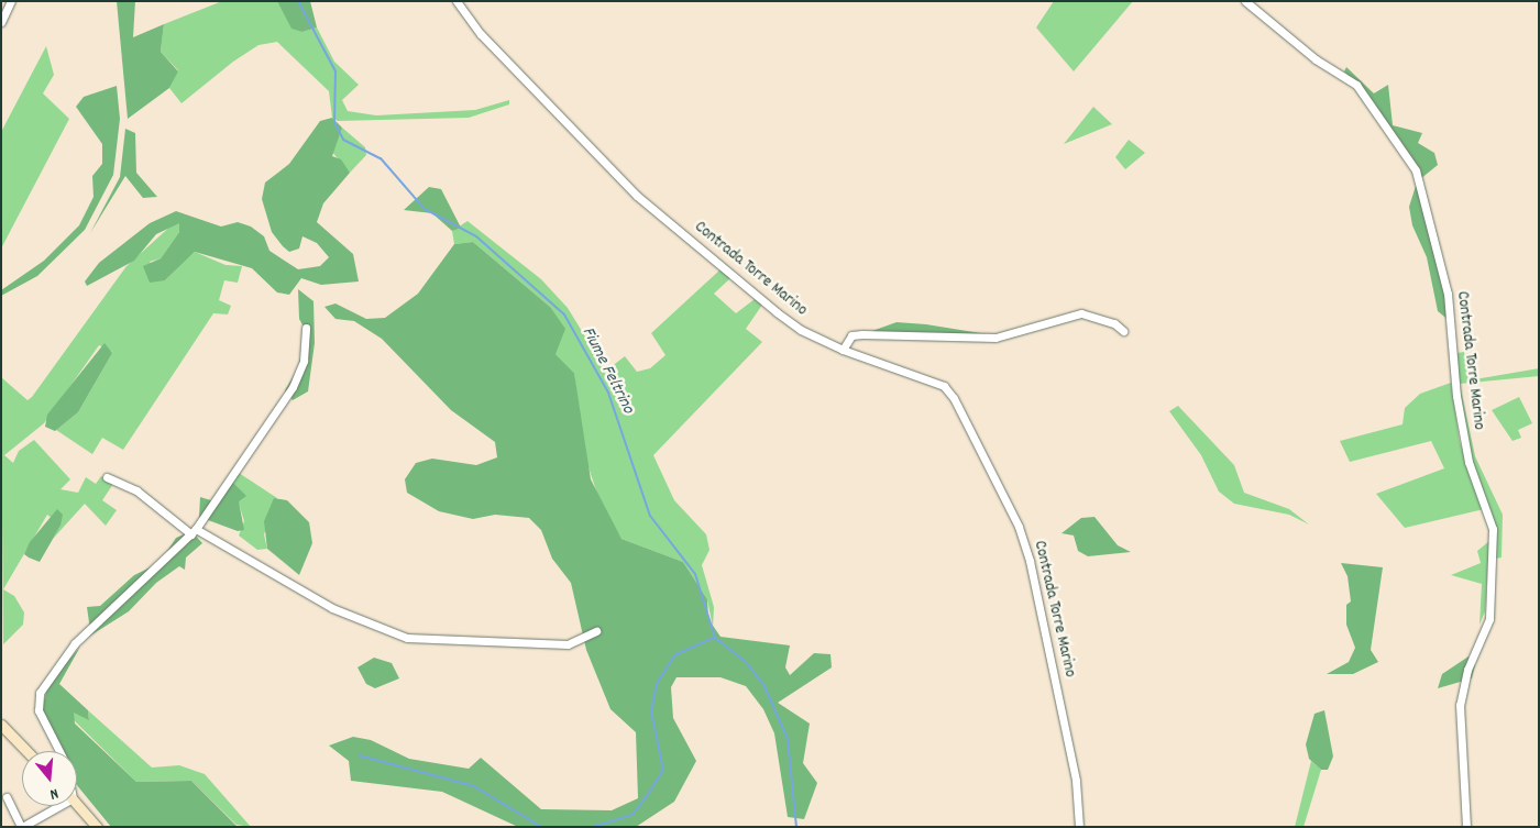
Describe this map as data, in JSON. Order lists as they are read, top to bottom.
{
  "streets": {
    "street": ["Contrada Torre Marino"]
  },
  "water": ["Fiume Feltrino"],
  "north": "bottom"
}
